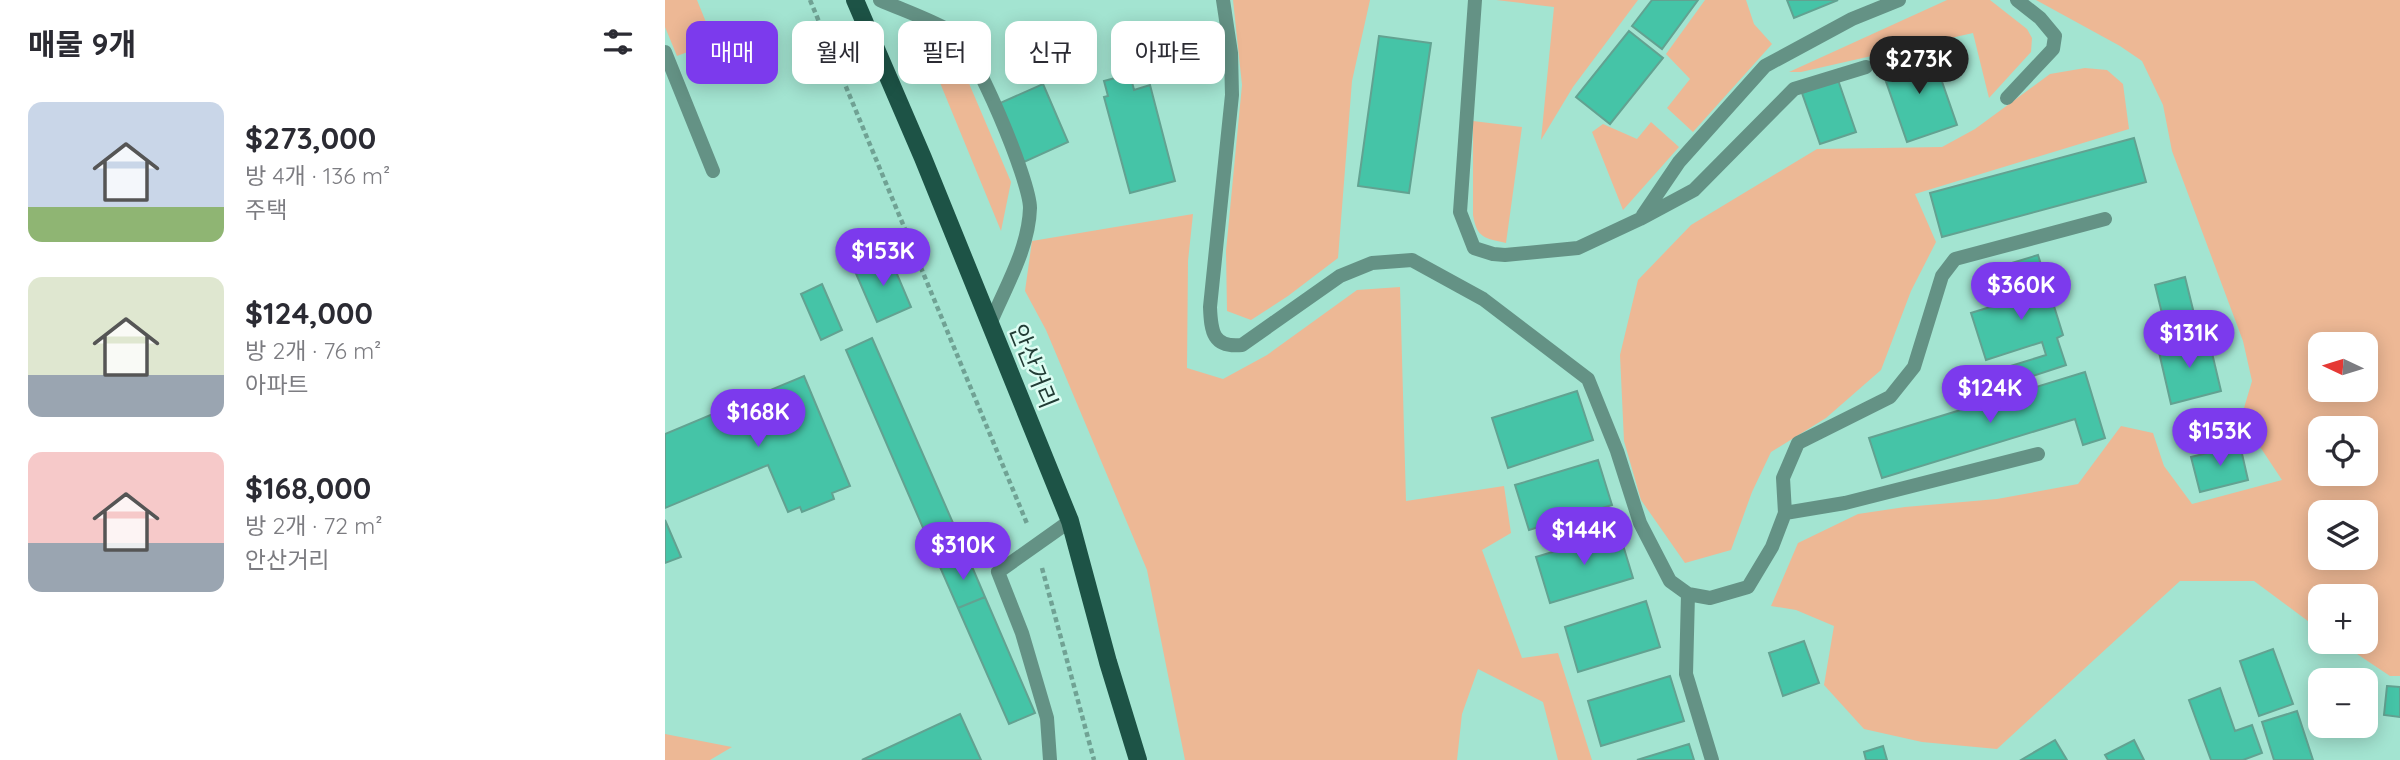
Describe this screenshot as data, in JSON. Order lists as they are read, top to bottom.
{
  "streets": {
    "main road": ["안산거리"]
  },
  "north": "left",
  "page": {
    "heading": "매물 9개",
    "chip": [
      "매매",
      "월세",
      "필터",
      "신규",
      "아파트"
    ],
    "price": [
      "$273K",
      "$153K",
      "$360K",
      "$131K",
      "$124K",
      "$168K",
      "$153K",
      "$144K",
      "$310K"
    ],
    "list": [
      {
        "name": "$273,000",
        "note": "방 4개 · 136 m² · 주택"
      },
      {
        "name": "$124,000",
        "note": "방 2개 · 76 m² · 아파트"
      },
      {
        "name": "$168,000",
        "note": "방 2개 · 72 m² · 안산거리"
      }
    ],
    "map_buttons": ["+", "−"]
  }
}
